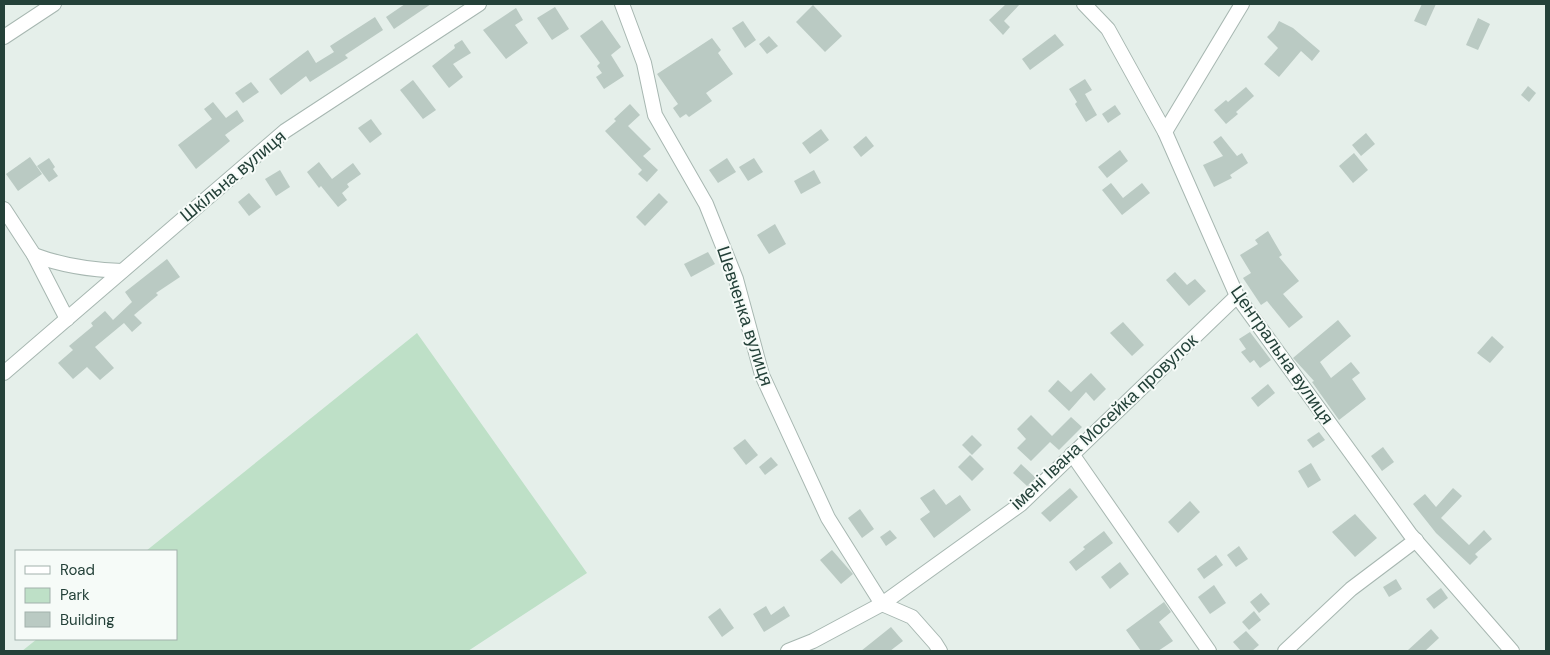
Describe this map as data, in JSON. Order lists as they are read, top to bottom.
{
  "streets": {
    "street": [
      "Шкільна вулиця",
      "Шевченка вулиця",
      "Центральна вулиця",
      "імені Івана Мосейка провулок"
    ]
  },
  "crossings": [
    ["Шевченка вулиця", "імені Івана Мосейка провулок"],
    ["Центральна вулиця", "імені Івана Мосейка провулок"]
  ],
  "legend": ["Road", "Park", "Building"]
}
